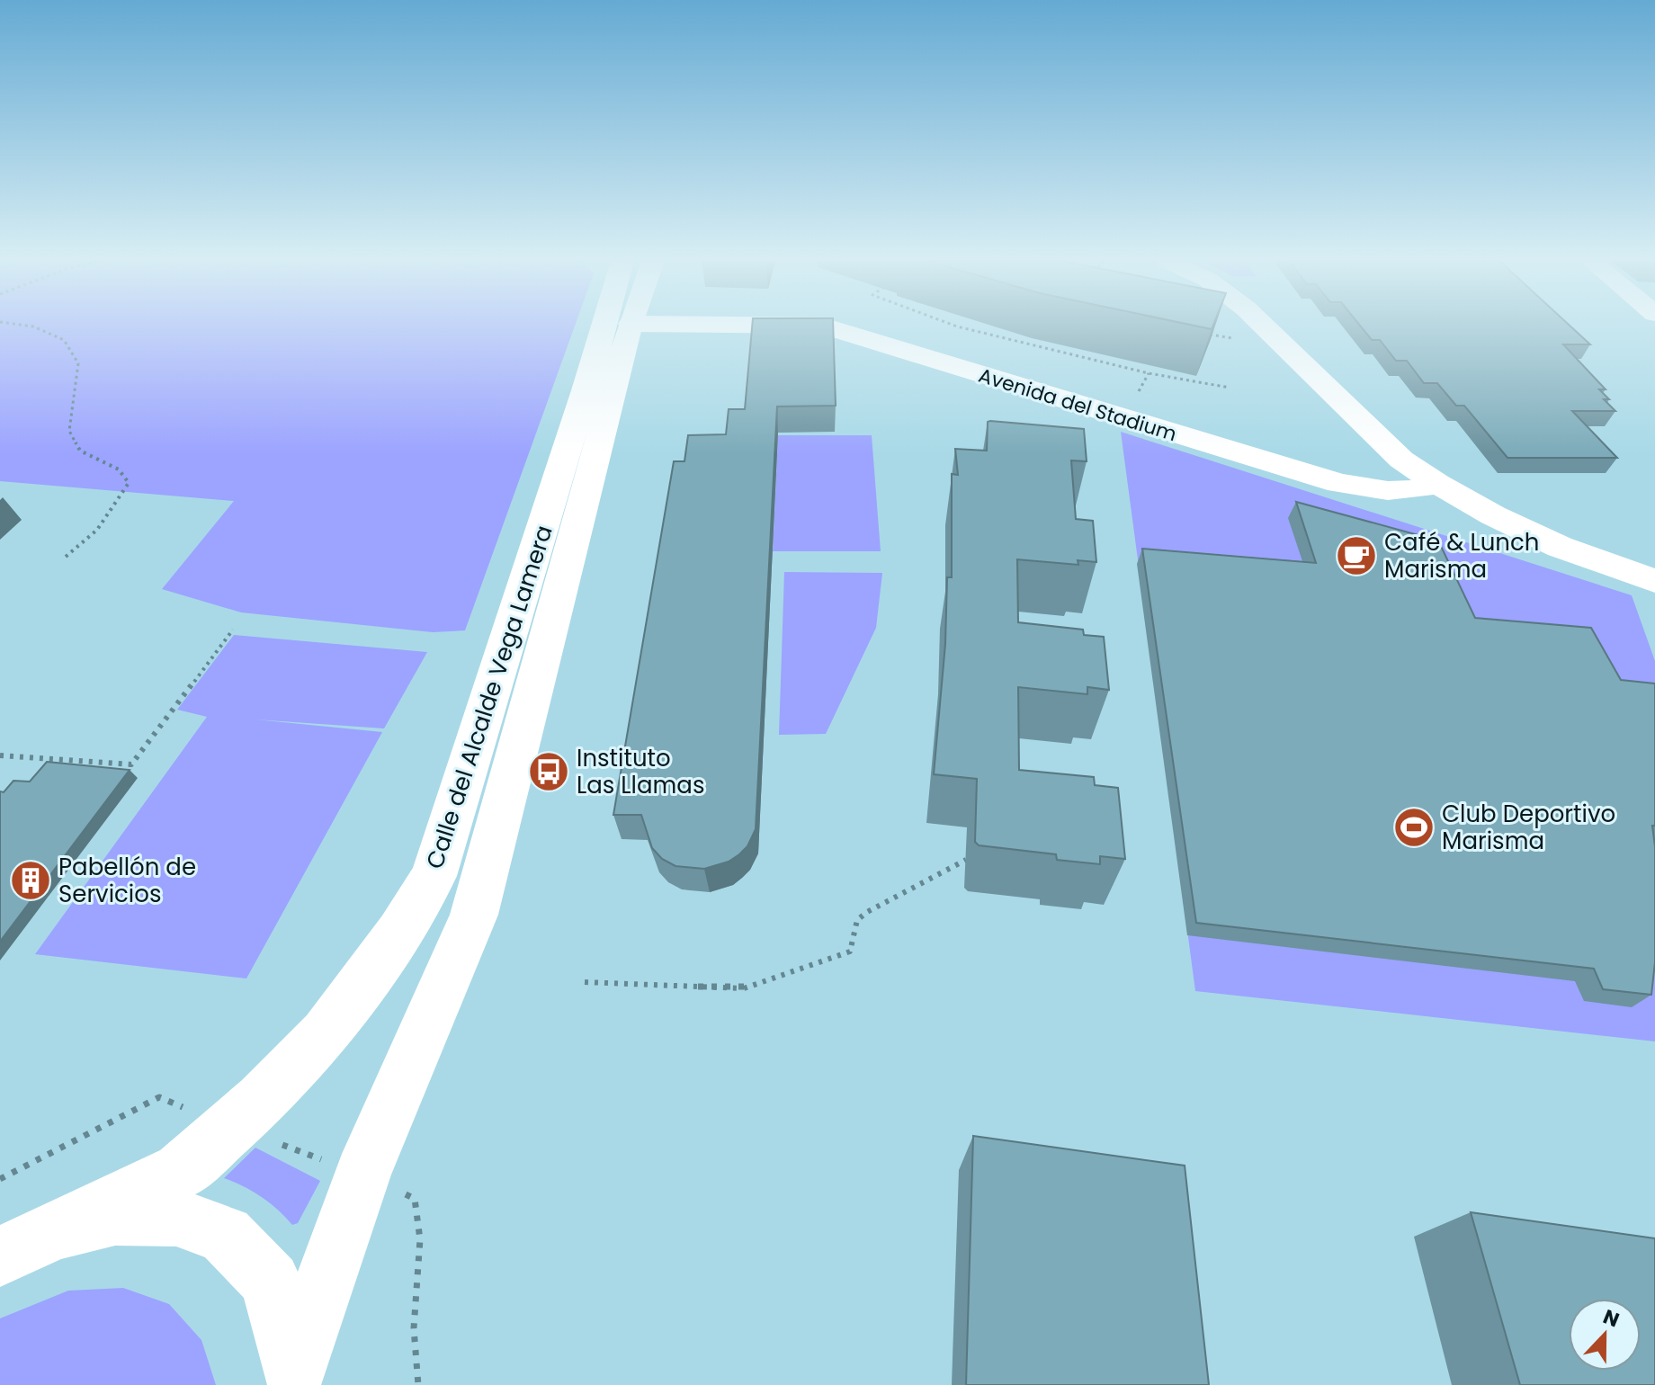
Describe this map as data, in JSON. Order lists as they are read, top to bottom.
{
  "streets": {
    "main road": ["Avenida del Stadium", "Calle del Alcalde Vega Lamera"]
  },
  "places": {
    "cafe": ["Café & Lunch Marisma"],
    "bus stop": ["Instituto Las Llamas"],
    "sports": ["Club Deportivo Marisma"],
    "building": ["Pabellón de Servicios"]
  },
  "north": "top"
}
